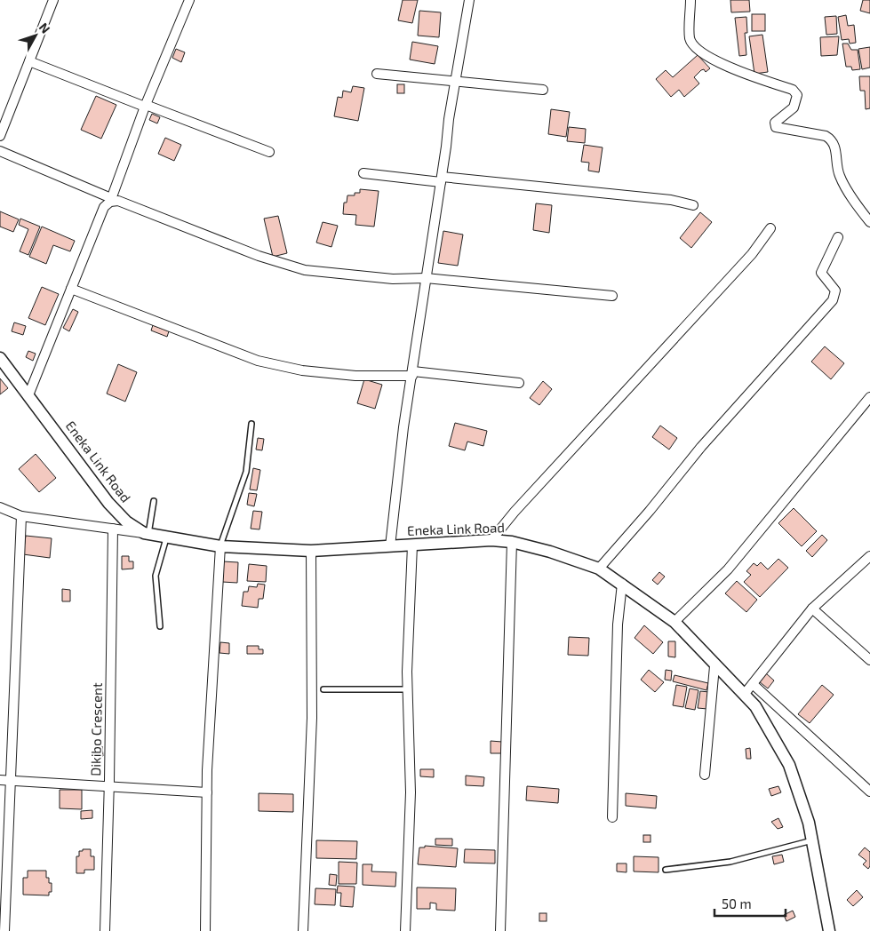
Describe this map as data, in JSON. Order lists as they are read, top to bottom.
{
  "streets": {
    "street": ["Eneka Link Road", "Dikibo Crescent"]
  },
  "scale_bar": "50 m",
  "north": "top right"
}
